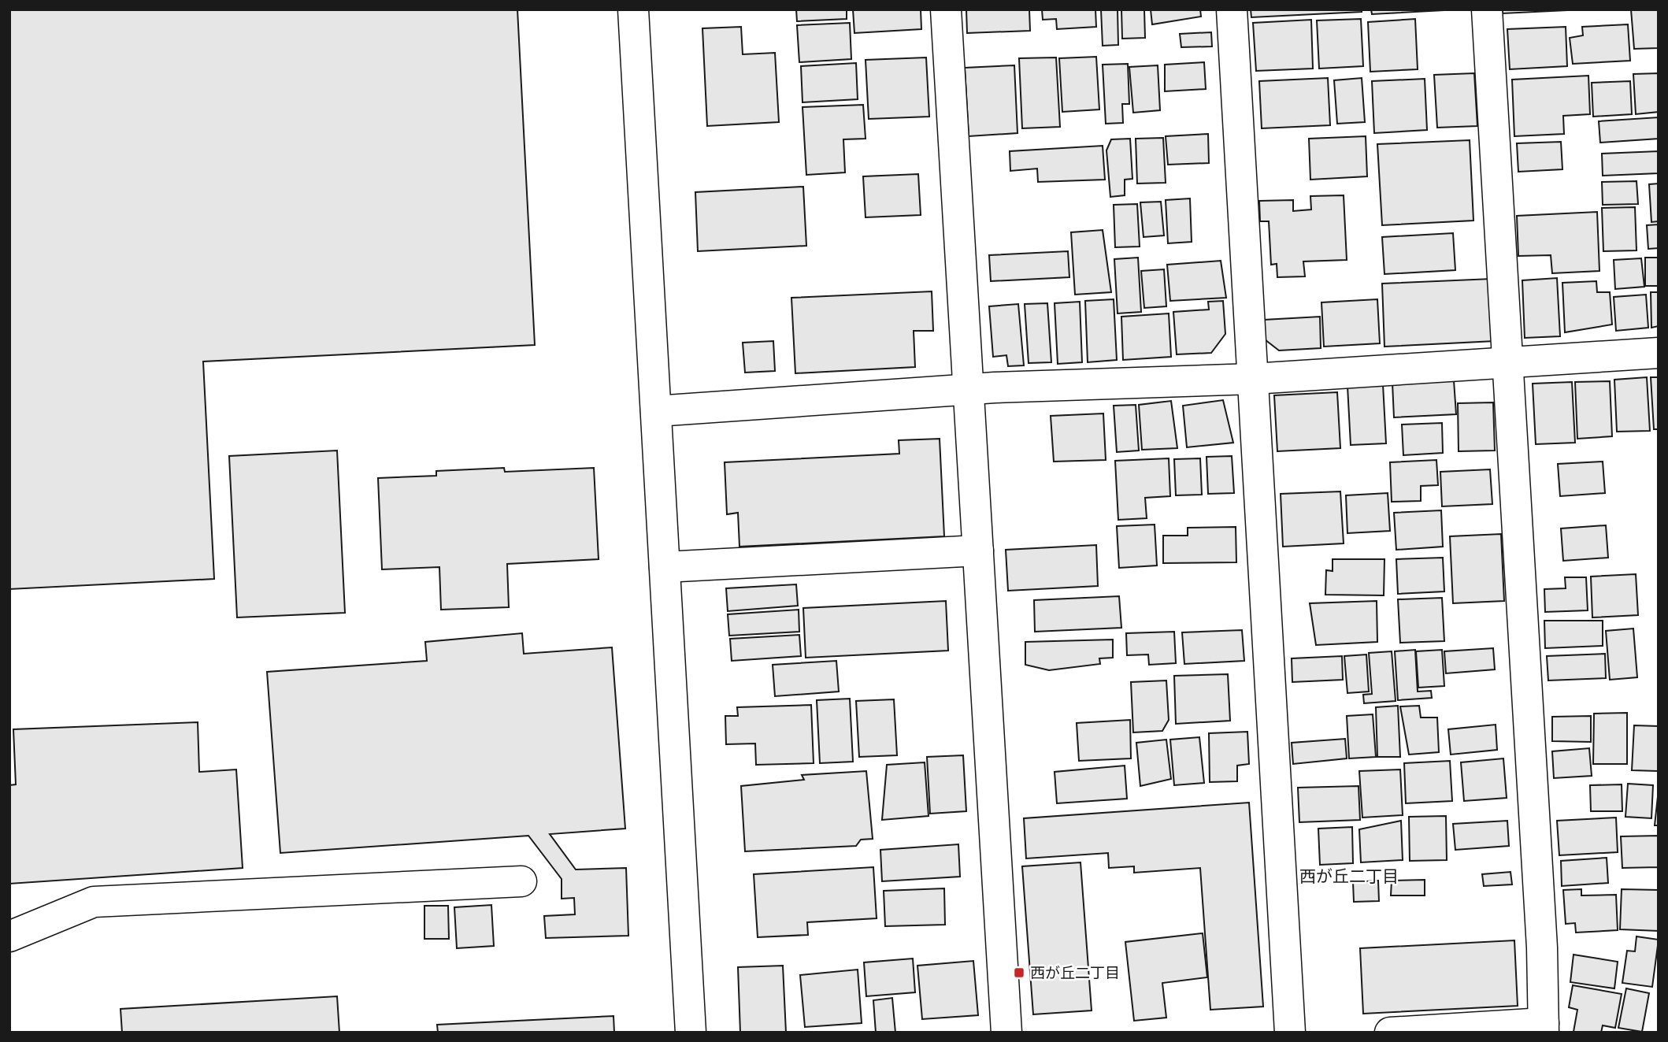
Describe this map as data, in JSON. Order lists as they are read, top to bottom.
{
  "districts": ["西が丘二丁目"],
  "places": {
    "transit": ["西が丘二丁目"]
  }
}
